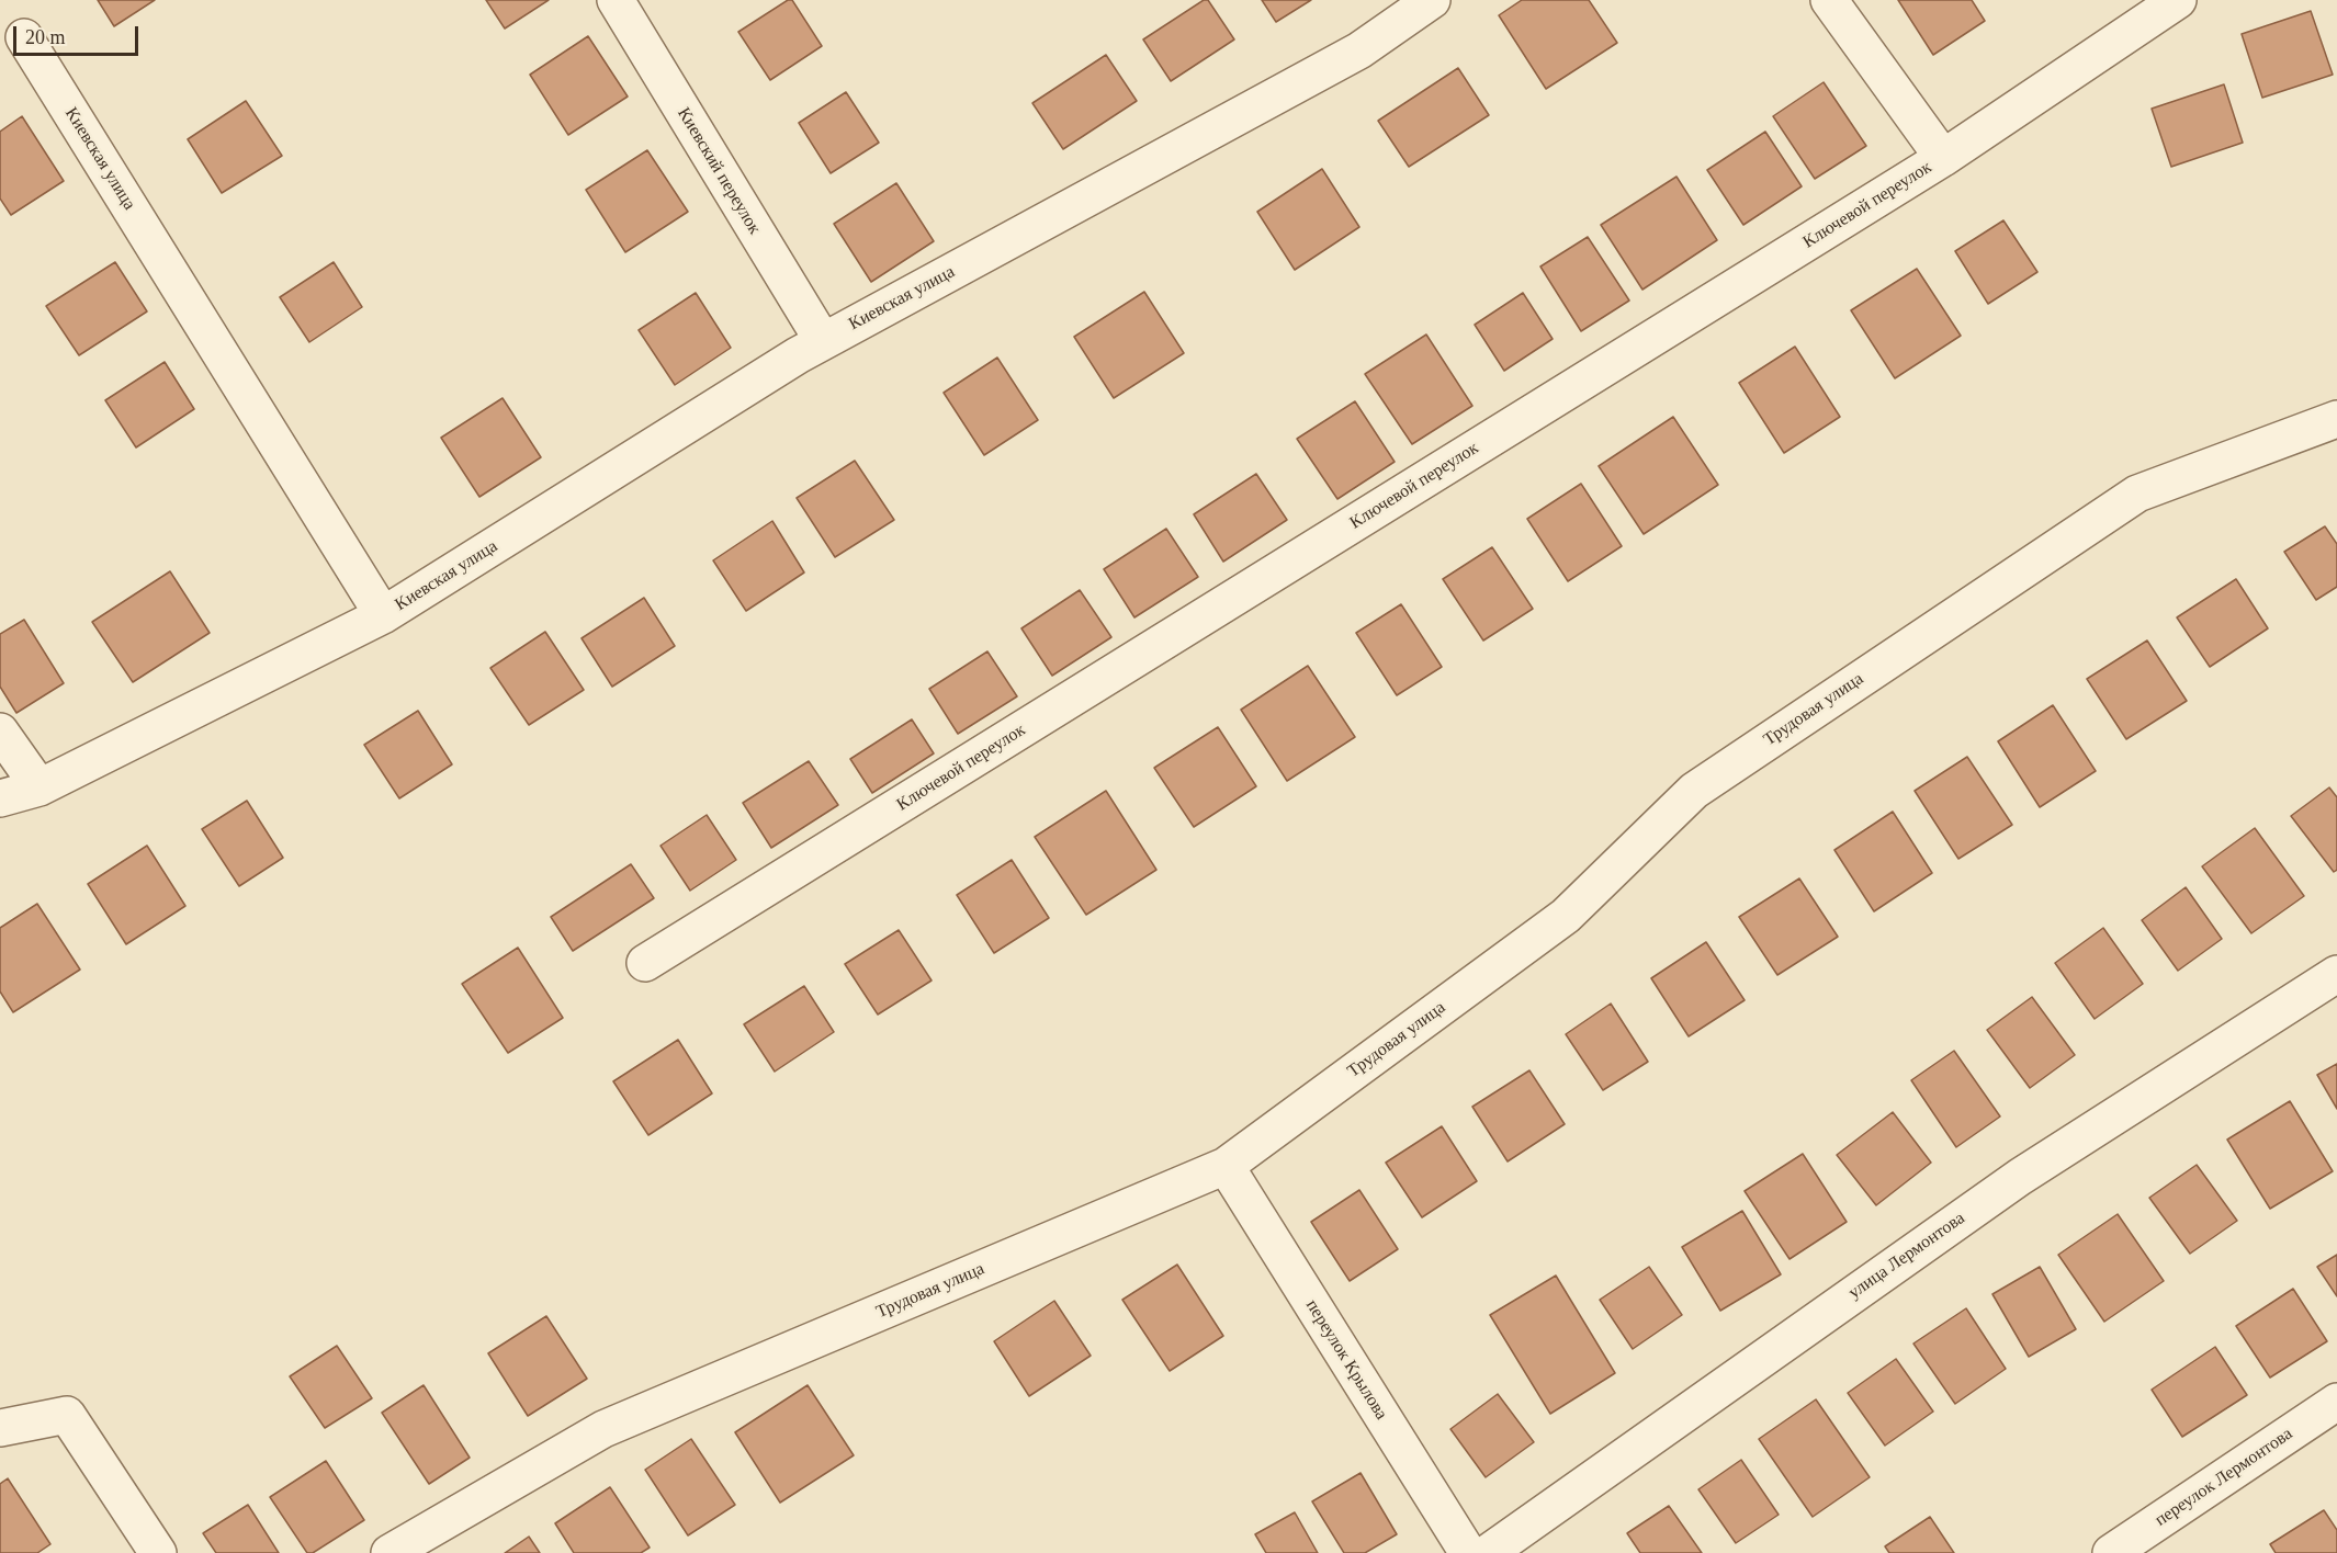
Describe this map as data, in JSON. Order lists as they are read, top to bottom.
{
  "streets": {
    "street": [
      "Киевская улица",
      "Киевский переулок",
      "Ключевой переулок",
      "Трудовая улица",
      "улица Лермонтова",
      "переулок Крылова",
      "переулок Лермонтова"
    ]
  },
  "crossings": [
    ["Киевская улица", "Киевский переулок"],
    ["Трудовая улица", "переулок Крылова"]
  ],
  "scale_bar": "20 m"
}
